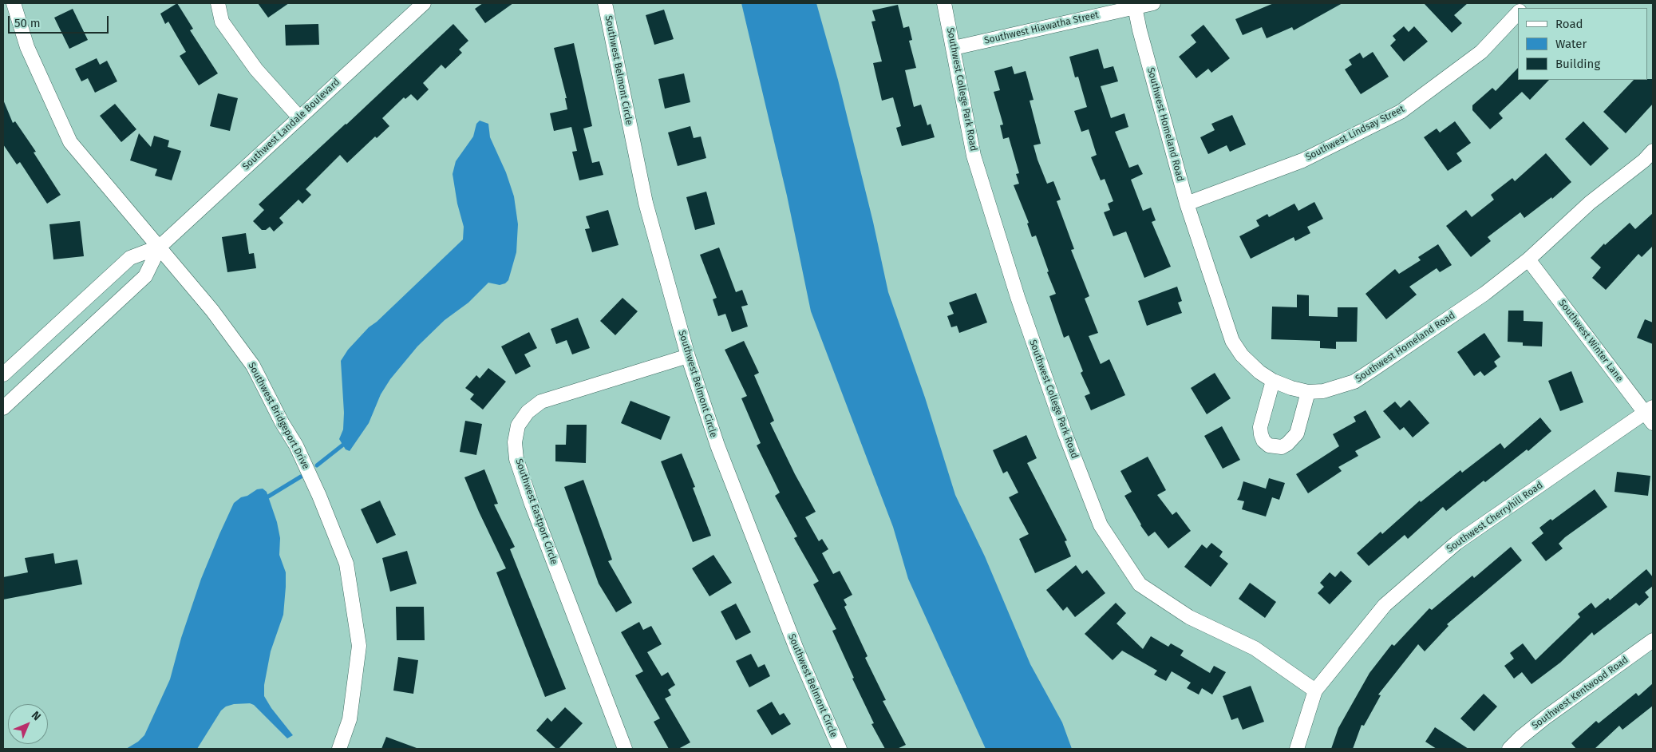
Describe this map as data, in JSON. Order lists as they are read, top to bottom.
{
  "streets": {
    "street": [
      "Southwest Hiawatha Street",
      "Southwest Belmont Circle",
      "Southwest College Park Road",
      "Southwest Landale Boulevard",
      "Southwest Homeland Road",
      "Southwest Lindsay Street",
      "Southwest Winter Lane",
      "Southwest Bridgeport Drive",
      "Southwest Eastport Circle",
      "Southwest Cherryhill Road",
      "Southwest Kentwood Road"
    ]
  },
  "crossings": [
    ["Southwest Hiawatha Street", "Southwest College Park Road"],
    ["Southwest Hiawatha Street", "Southwest Homeland Road"],
    ["Southwest Belmont Circle", "Southwest Eastport Circle"],
    ["Southwest College Park Road", "Southwest Cherryhill Road"],
    ["Southwest Landale Boulevard", "Southwest Bridgeport Drive"],
    ["Southwest Homeland Road", "Southwest Lindsay Street"],
    ["Southwest Homeland Road", "Southwest Winter Lane"],
    ["Southwest Winter Lane", "Southwest Cherryhill Road"]
  ],
  "legend": ["Road", "Water", "Building"],
  "scale_bar": "50 m",
  "north": "top right"
}
